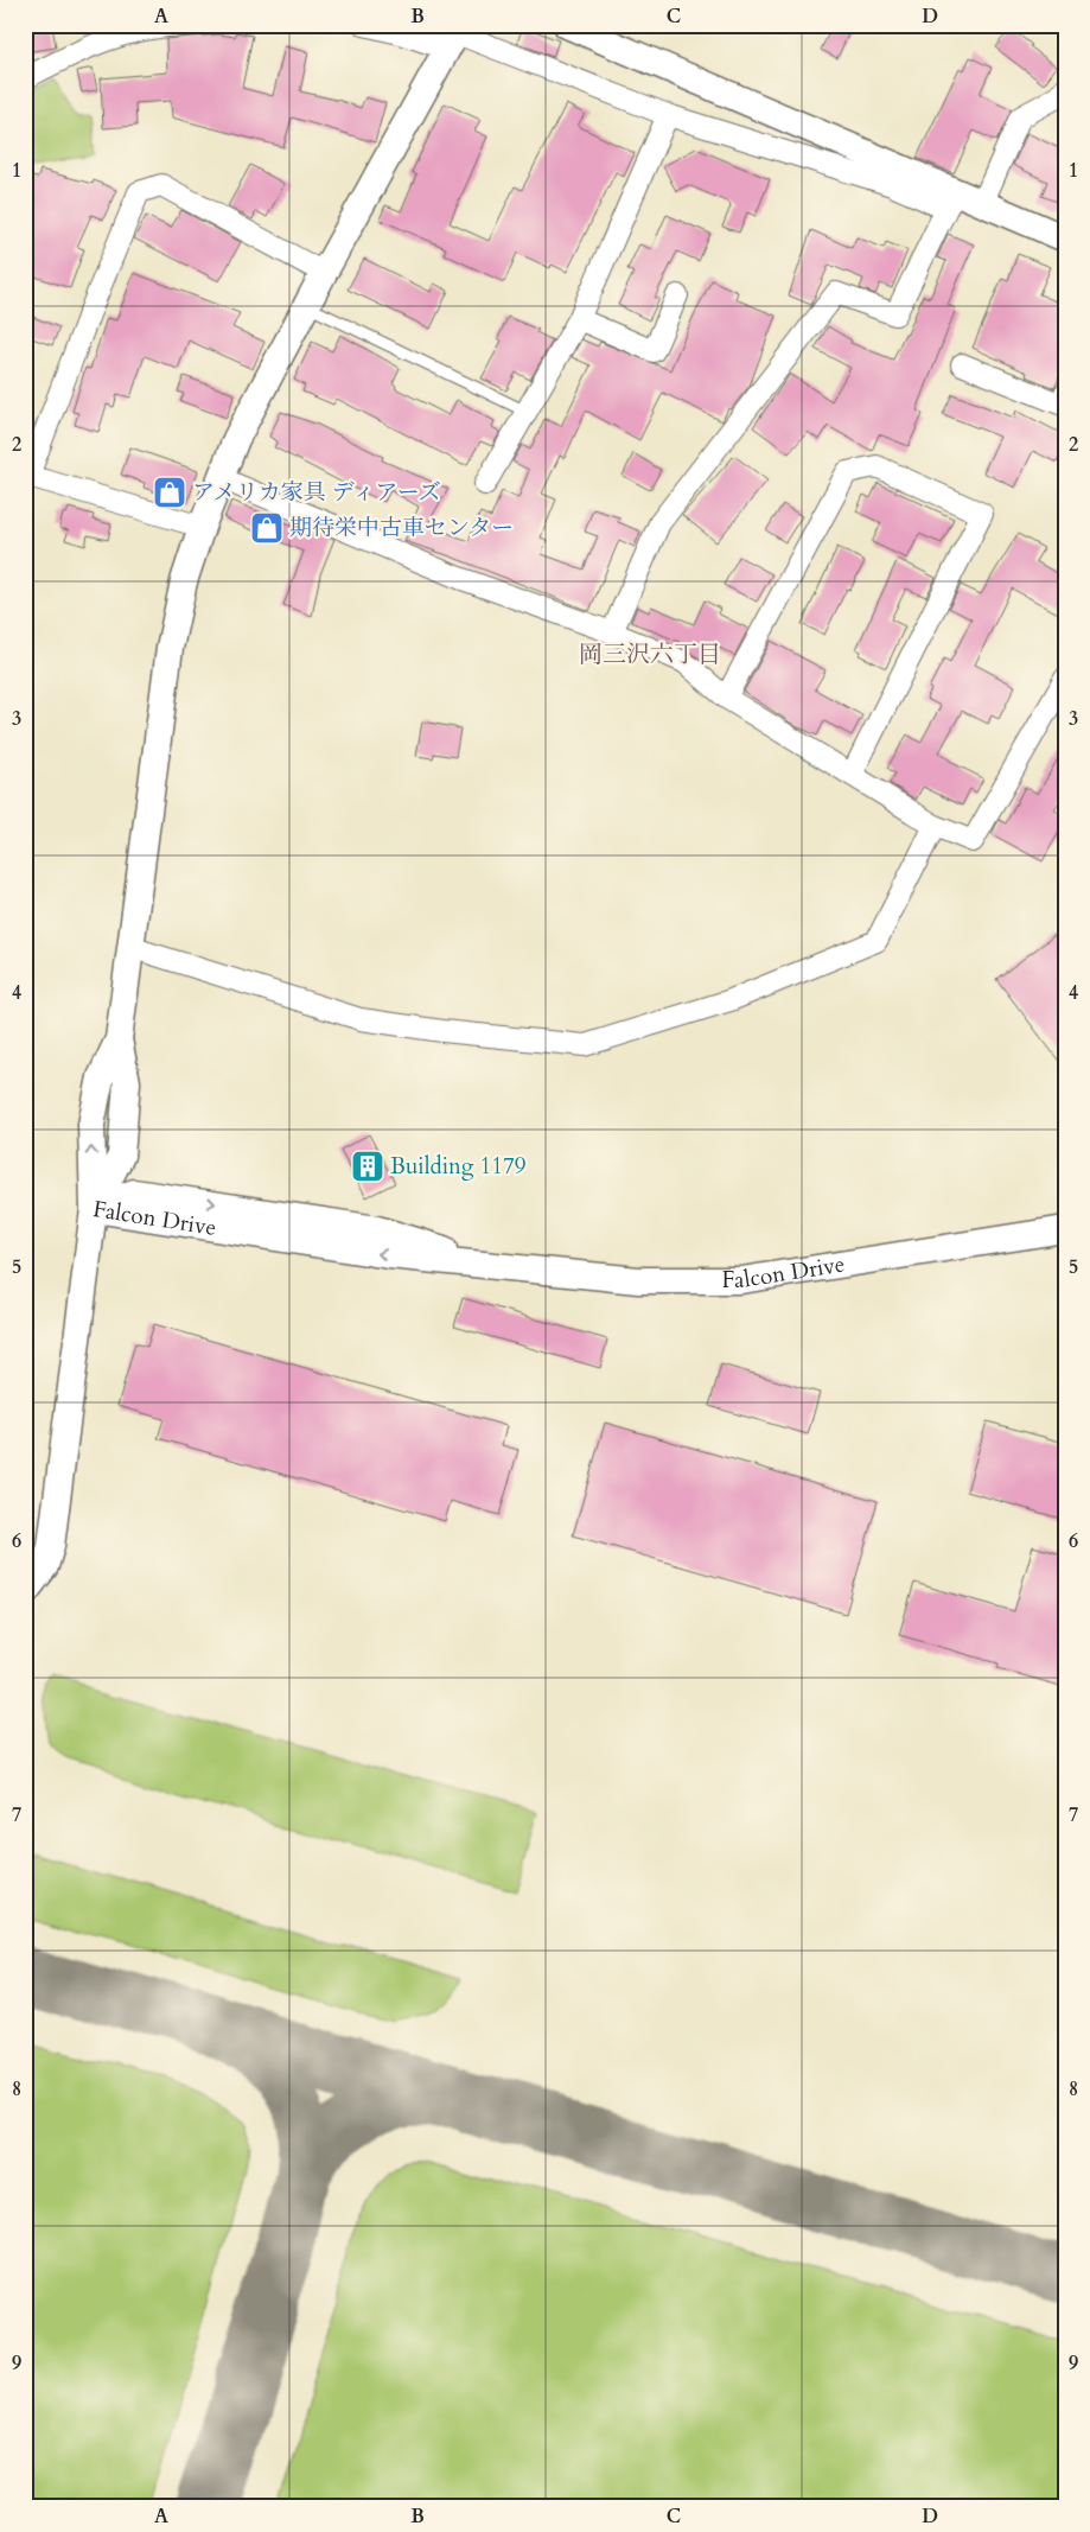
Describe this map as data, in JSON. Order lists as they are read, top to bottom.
{
  "streets": {
    "street": ["Falcon Drive"]
  },
  "districts": ["岡三沢六丁目"],
  "places": {
    "shop": ["アメリカ家具 ディアーズ", "期待栄中古車センター"],
    "building": ["Building 1179"]
  },
  "grid": {
    "columns": [
      "A",
      "B",
      "C",
      "D"
    ],
    "rows": [
      "1",
      "2",
      "3",
      "4",
      "5",
      "6",
      "7",
      "8",
      "9"
    ]
  }
}
